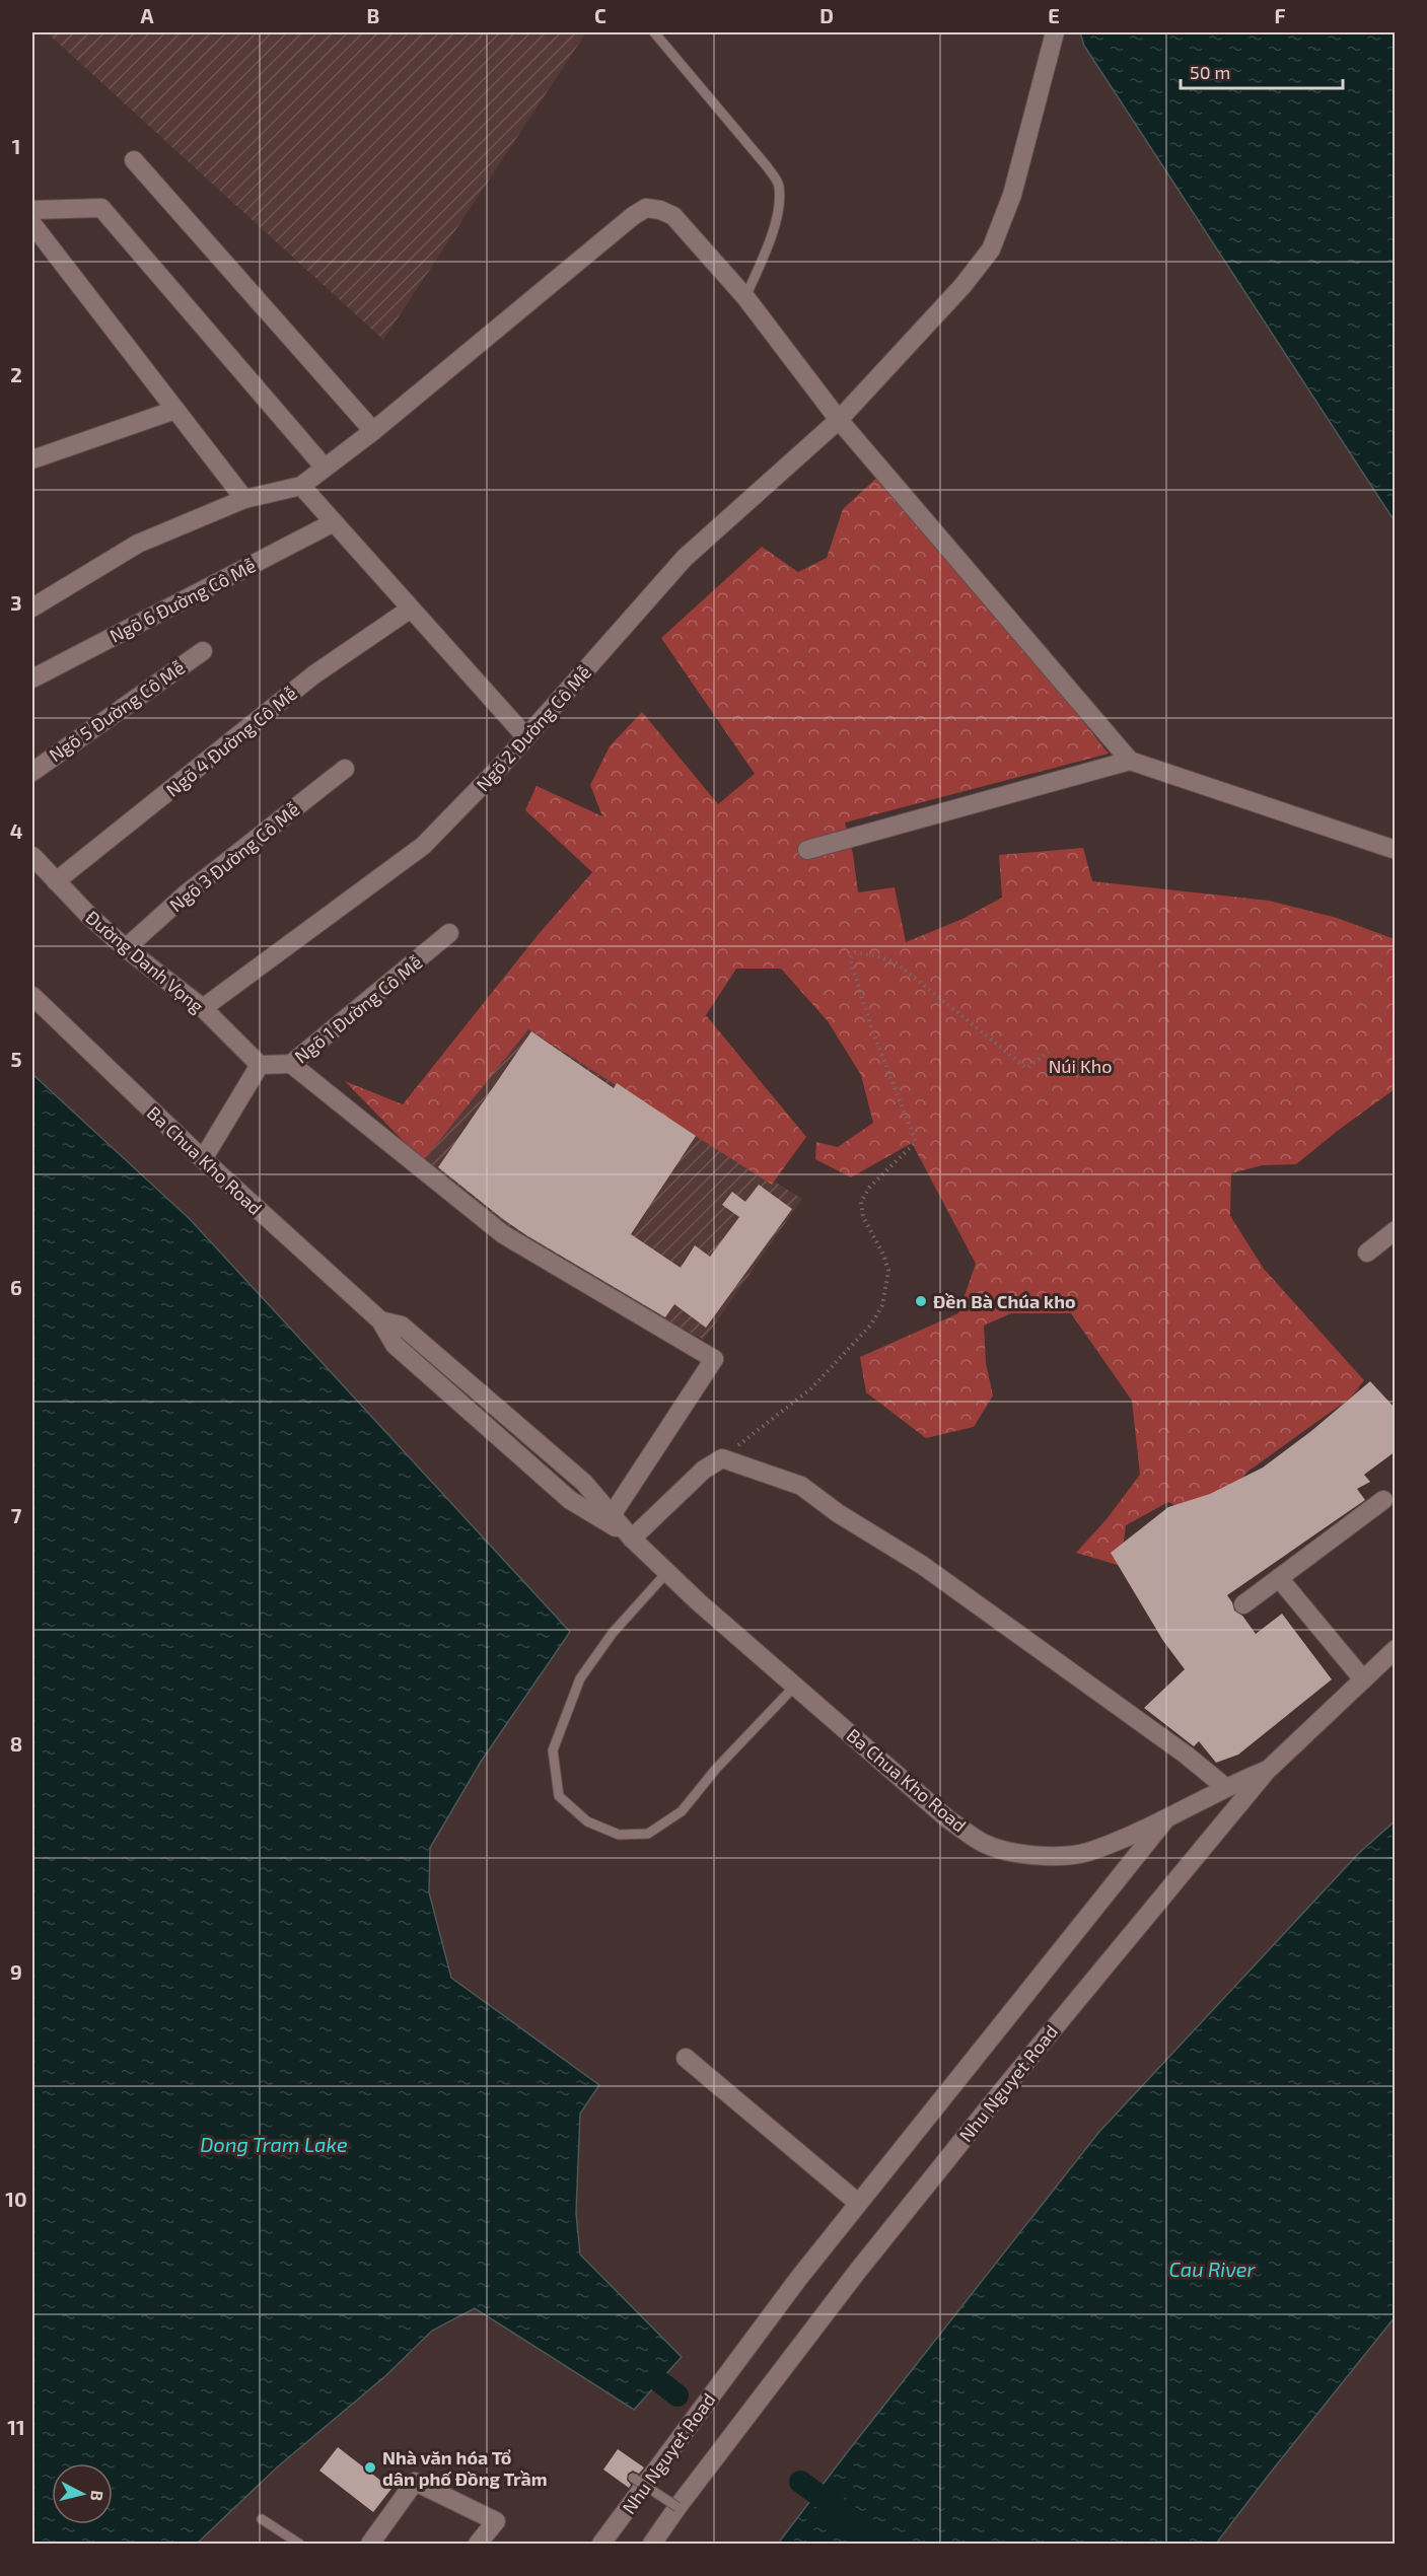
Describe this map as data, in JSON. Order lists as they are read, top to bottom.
{
  "streets": {
    "street": [
      "Ngõ 6 Đường Cô Mễ",
      "Ngõ 5 Đường Cô Mễ",
      "Ngõ 2 Đường Cô Mễ",
      "Ngõ 4 Đường Cô Mễ",
      "Ngõ 3 Đường Cô Mễ",
      "Đường Danh Vọng",
      "Ngõ 1 Đường Cô Mễ",
      "Ba Chua Kho Road",
      "Nhu Nguyet Road"
    ]
  },
  "crossings": [
    ["Ngõ 2 Đường Cô Mễ", "Đường Danh Vọng"],
    ["Ngõ 4 Đường Cô Mễ", "Đường Danh Vọng"],
    ["Ngõ 3 Đường Cô Mễ", "Đường Danh Vọng"],
    ["Đường Danh Vọng", "Ngõ 1 Đường Cô Mễ"],
    ["Ba Chua Kho Road", "Nhu Nguyet Road"]
  ],
  "water": ["Dong Tram Lake", "Cau River"],
  "parks": ["Núi Kho"],
  "places": ["Đền Bà Chúa kho", "Nhà văn hóa Tổ dân phố Đồng Trầm"],
  "scale_bar": "50 m",
  "north": "right",
  "grid": {
    "columns": [
      "A",
      "B",
      "C",
      "D",
      "E",
      "F"
    ],
    "rows": [
      "1",
      "2",
      "3",
      "4",
      "5",
      "6",
      "7",
      "8",
      "9",
      "10",
      "11"
    ]
  }
}
